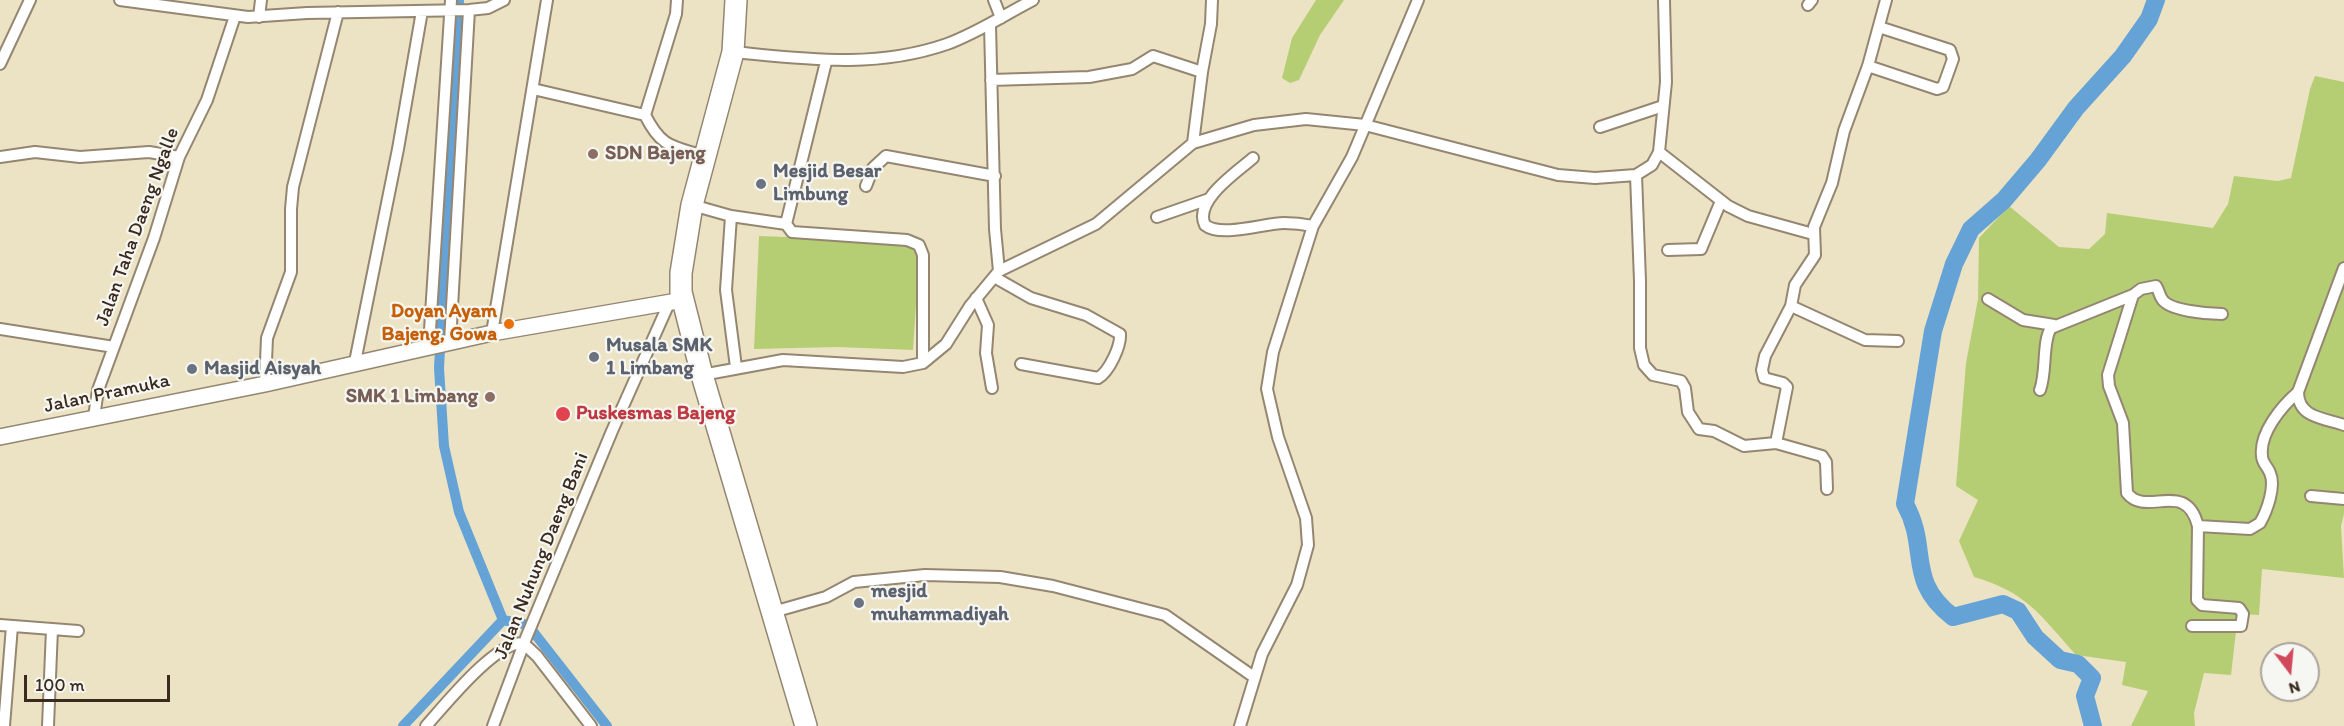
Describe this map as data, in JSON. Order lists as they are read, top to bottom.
{
  "streets": {
    "street": ["Jalan Taha Daeng Ngalle", "Jalan Pramuka", "Jalan Nuhung Daeng Bani"]
  },
  "crossings": [
    ["Jalan Taha Daeng Ngalle", "Jalan Pramuka"],
    ["Jalan Pramuka", "Jalan Nuhung Daeng Bani"]
  ],
  "places": [
    "SDN Bajeng",
    "Mesjid Besar Limbung",
    "Doyan Ayam Bajeng, Gowa",
    "Musala SMK 1 Limbang",
    "Masjid Aisyah",
    "SMK 1 Limbang",
    "Puskesmas Bajeng",
    "mesjid muhammadiyah"
  ],
  "scale_bar": "100 m",
  "north": "bottom"
}
